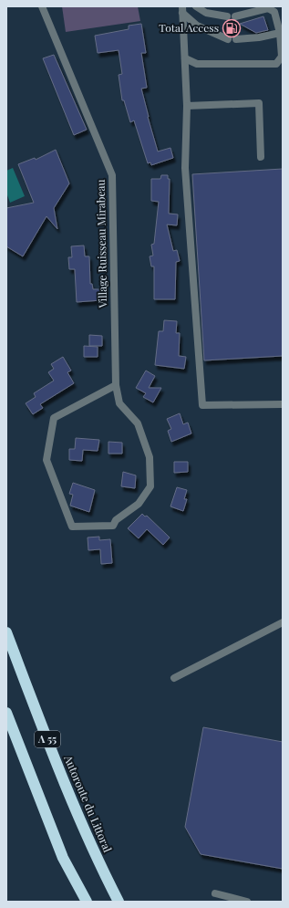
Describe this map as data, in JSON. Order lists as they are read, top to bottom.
{
  "streets": {
    "highway": ["A 55", "Autoroute du Littoral"],
    "street": ["Village Ruisseau Mirabeau"]
  },
  "places": {
    "fuel station": ["Total Access"]
  }
}
